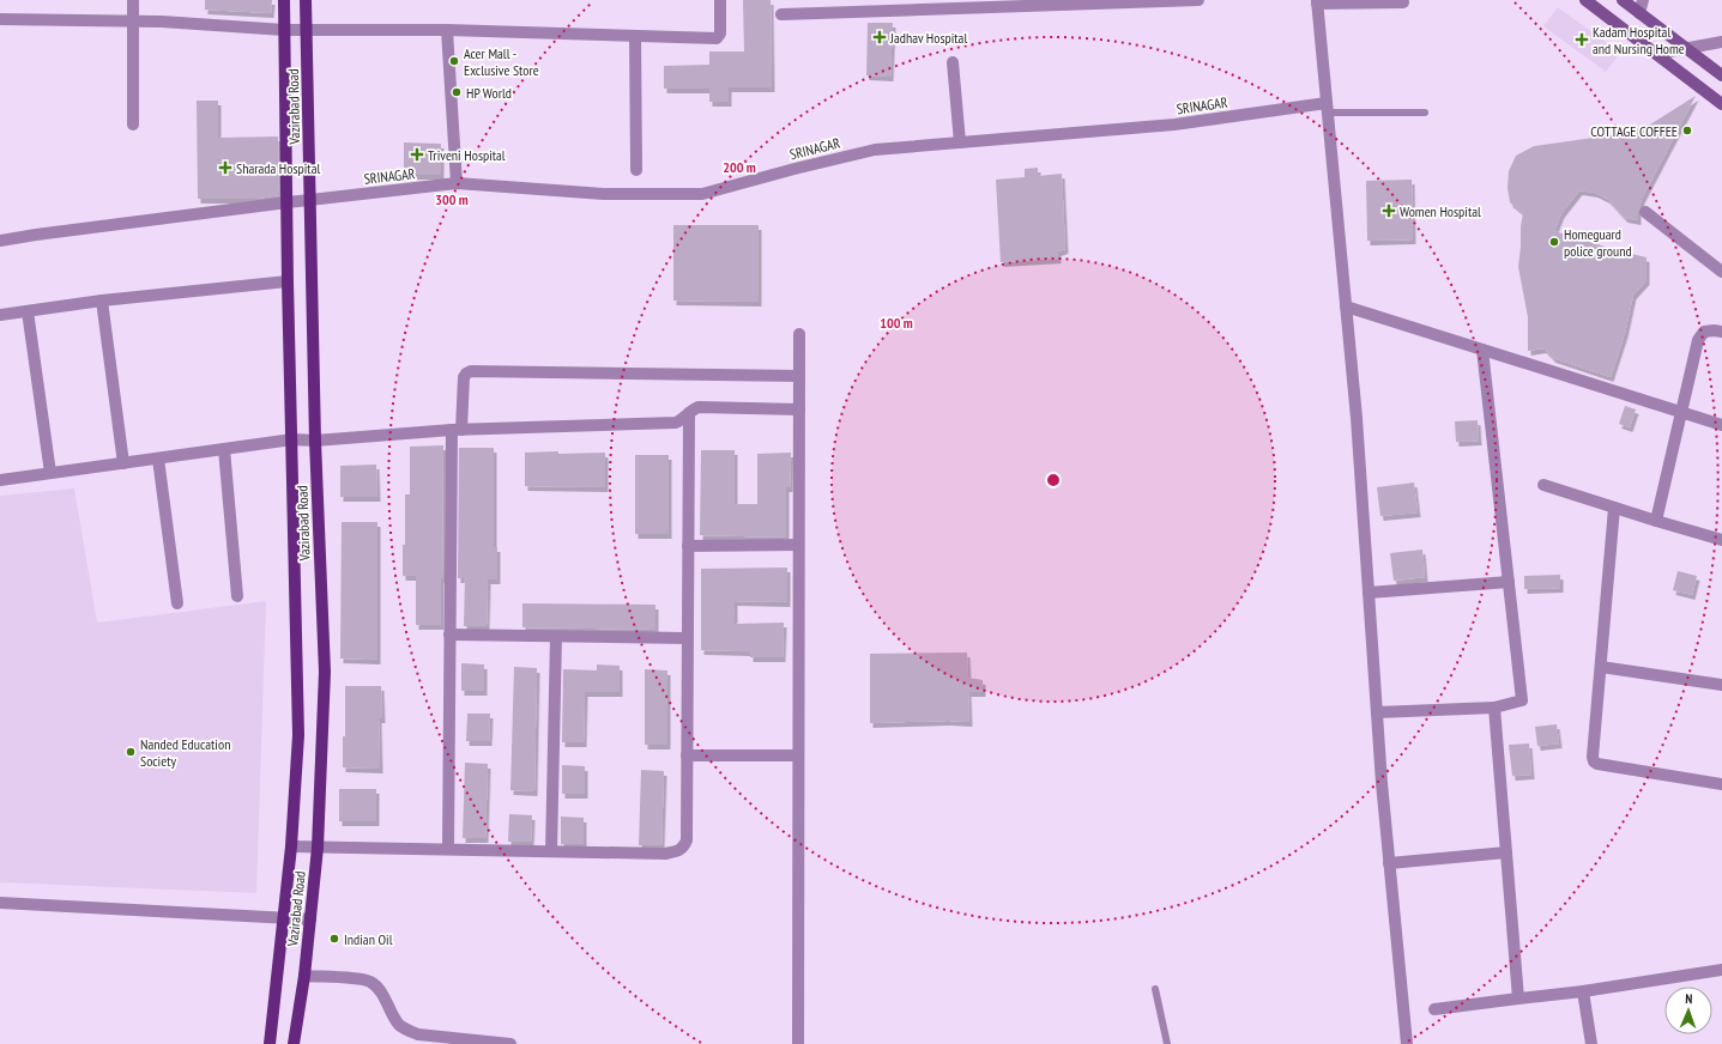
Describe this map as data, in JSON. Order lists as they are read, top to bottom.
{
  "streets": {
    "main road": ["Vazirabad Road"],
    "street": ["SRINAGAR"]
  },
  "crossings": [
    ["SRINAGAR", "Vazirabad Road"]
  ],
  "places": {
    "health": [
      "Jadhav Hospital",
      "Kadam Hospital and Nursing Home",
      "Triveni Hospital",
      "Sharada Hospital",
      "Women Hospital"
    ],
    "other": [
      "Acer Mall - Exclusive Store",
      "HP World",
      "COTTAGE COFFEE",
      "Homeguard police ground",
      "Nanded Education Society",
      "Indian Oil"
    ]
  },
  "north": "top",
  "rings": ["200 m", "300 m", "100 m"]
}
